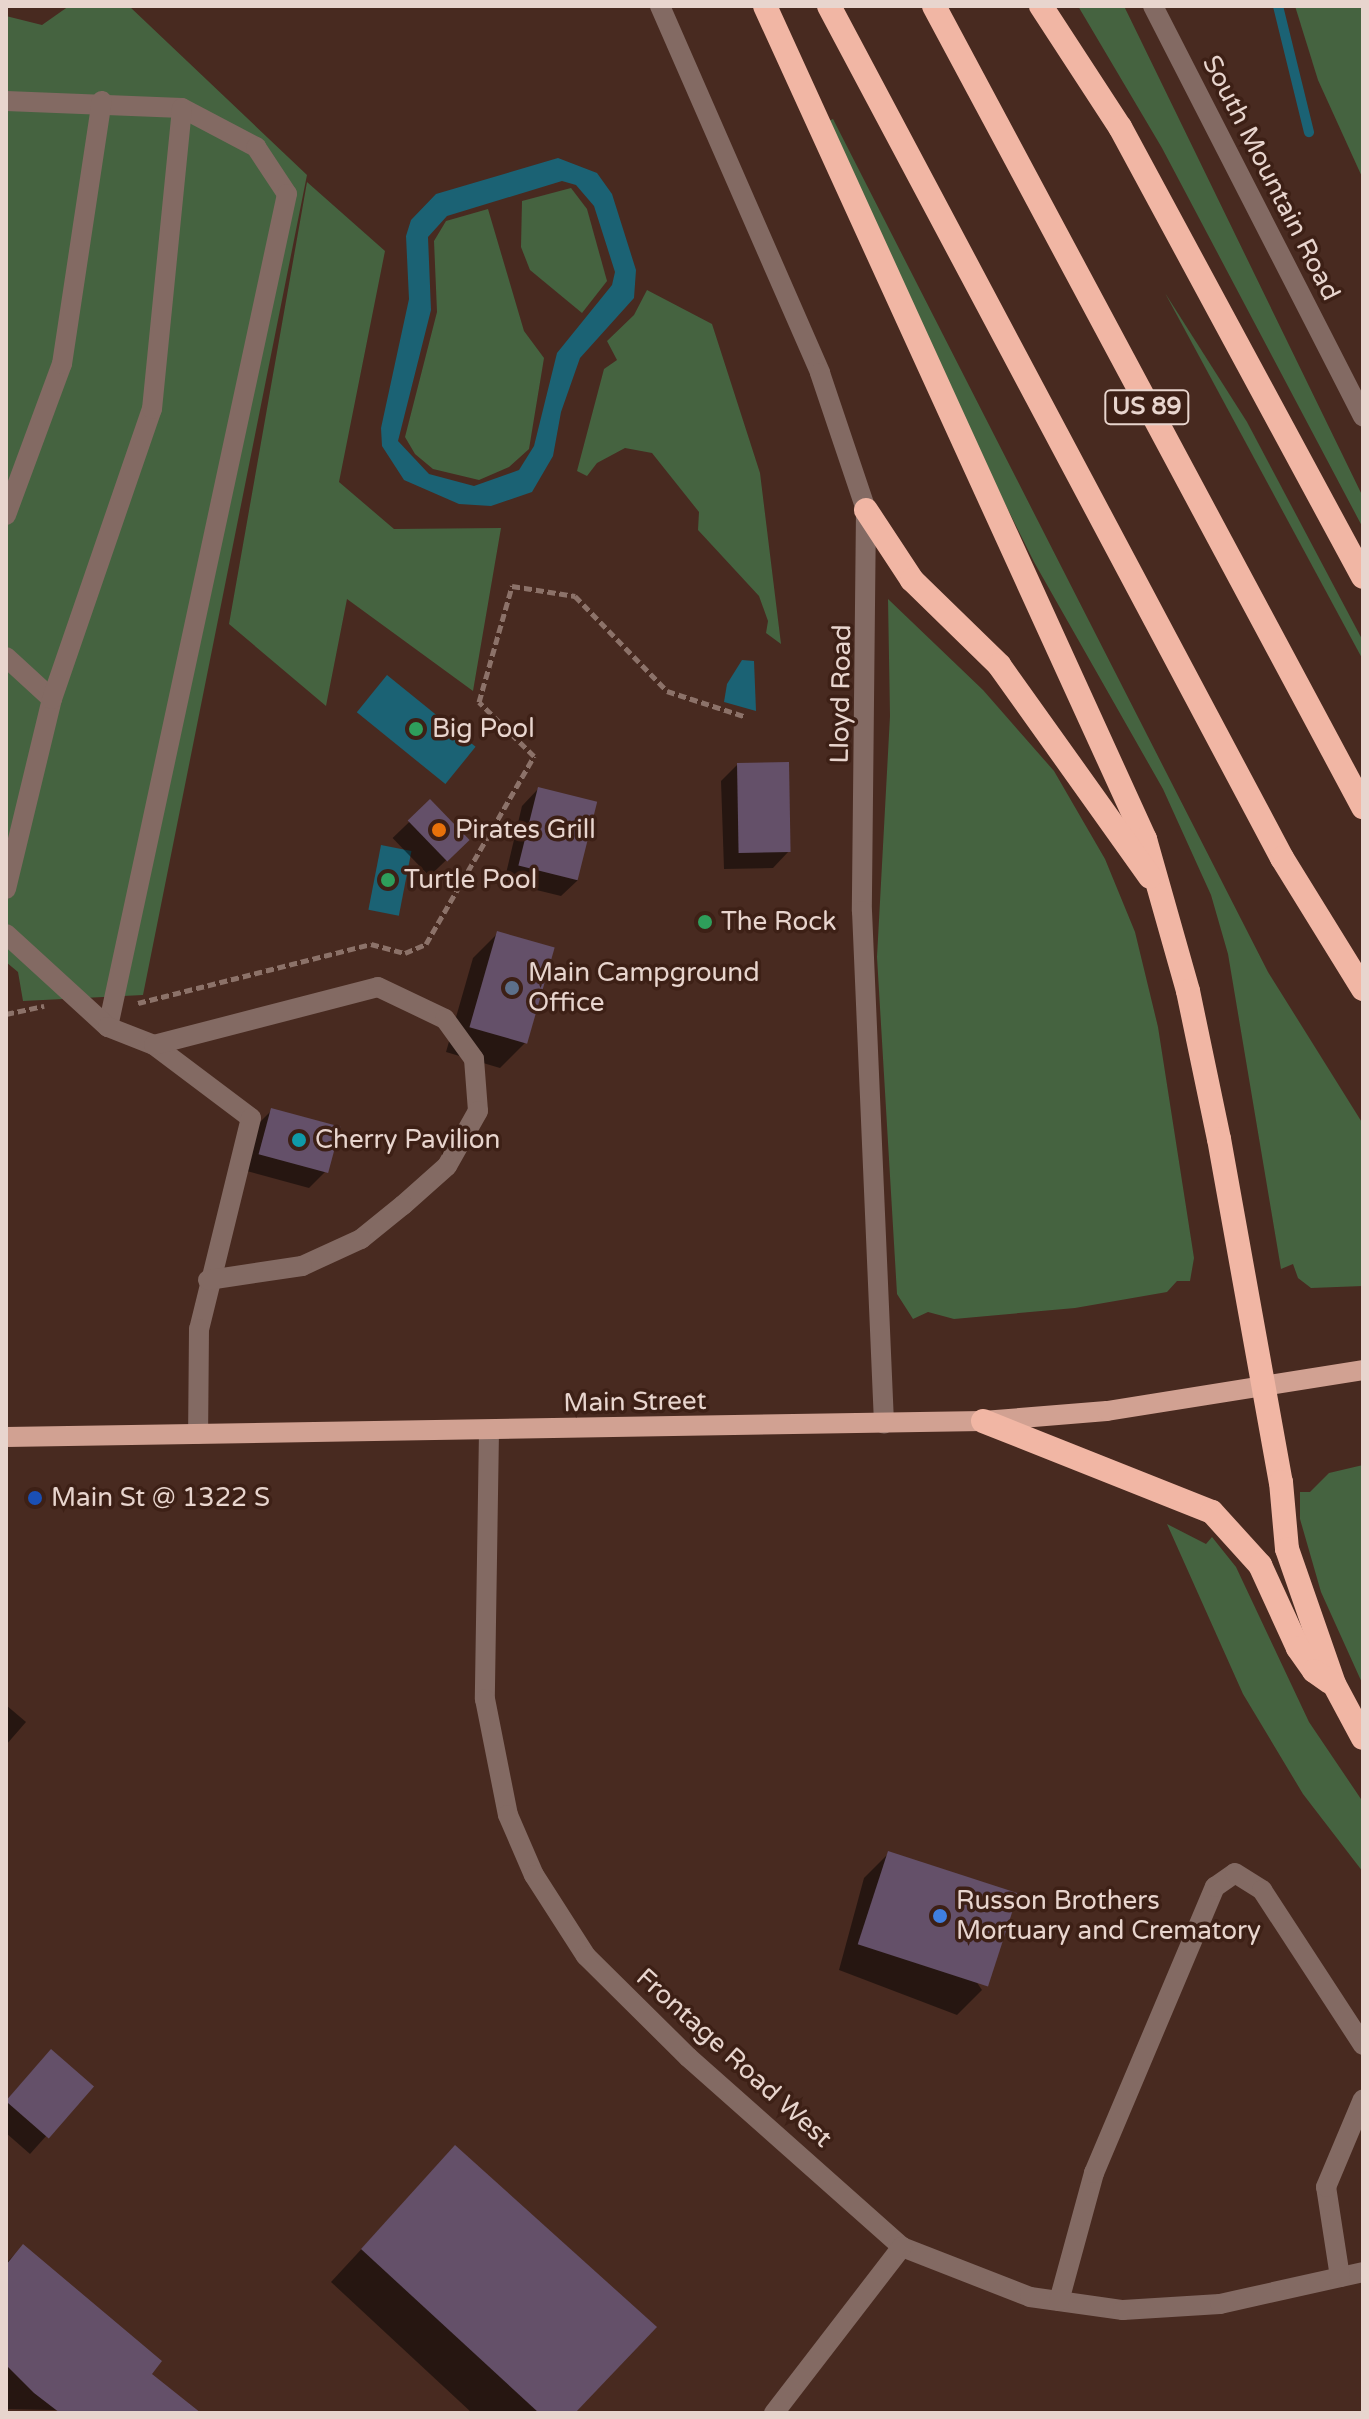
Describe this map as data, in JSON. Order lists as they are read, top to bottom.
{
  "streets": {
    "highway": ["US 89"],
    "main road": ["Main Street"],
    "street": ["South Mountain Road", "Lloyd Road", "Frontage Road West"]
  },
  "crossings": [
    ["Lloyd Road", "Main Street"],
    ["Main Street", "Frontage Road West"]
  ],
  "places": [
    "Big Pool",
    "Pirates Grill",
    "Turtle Pool",
    "The Rock",
    "Main Campground Office",
    "Cherry Pavilion",
    "Main St @ 1322 S",
    "Russon Brothers Mortuary and Crematory"
  ]
}
